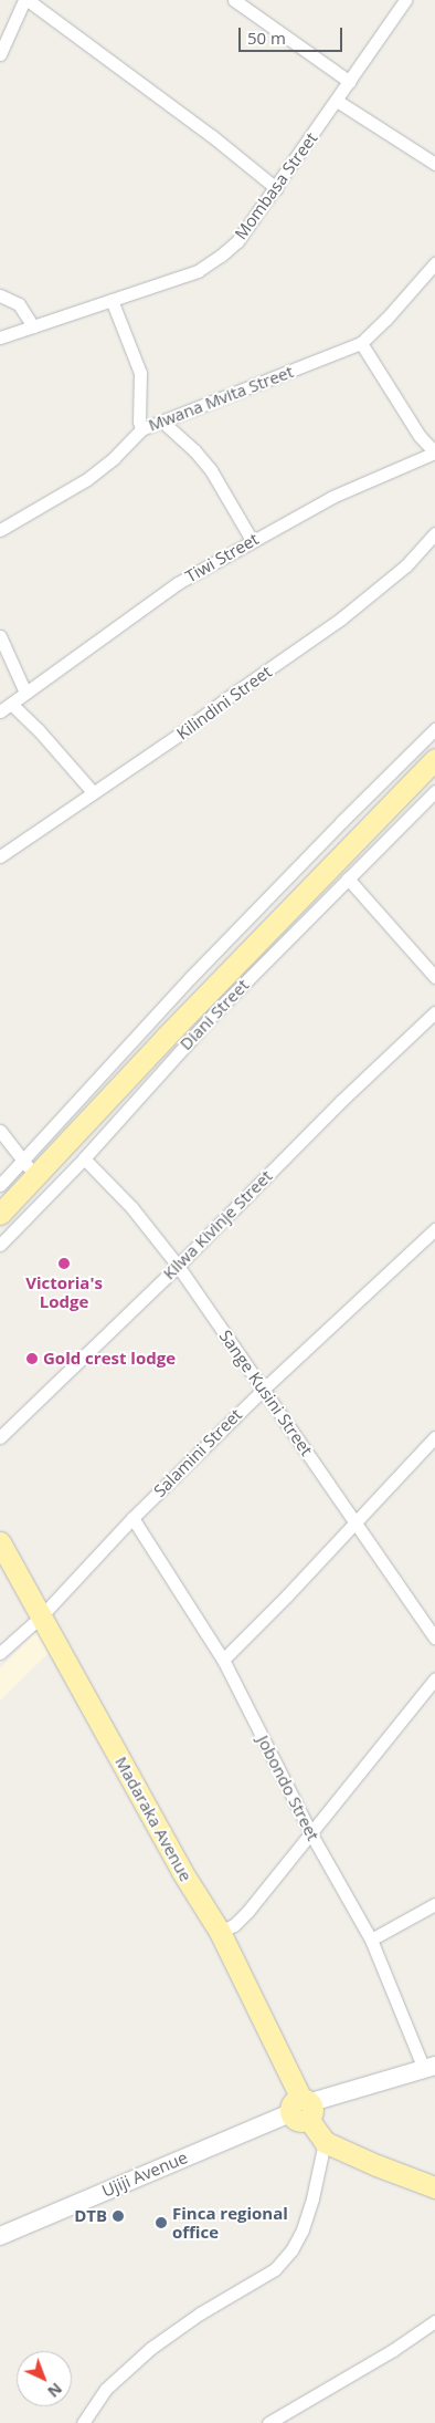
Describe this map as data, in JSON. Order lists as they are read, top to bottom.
{
  "streets": {
    "main road": ["Madaraka Avenue", "Ujiji Avenue"],
    "street": [
      "Mombasa Street",
      "Mwana Mvita Street",
      "Tiwi Street",
      "Kilindini Street",
      "Diani Street",
      "Kilwa Kivinje Street",
      "Sange Kusini Street",
      "Salamini Street",
      "Jobondo Street"
    ]
  },
  "crossings": [
    ["Diani Street", "Sange Kusini Street"],
    ["Kilwa Kivinje Street", "Sange Kusini Street"],
    ["Sange Kusini Street", "Salamini Street"],
    ["Salamini Street", "Jobondo Street"],
    ["Salamini Street", "Madaraka Avenue"],
    ["Jobondo Street", "Ujiji Avenue"],
    ["Madaraka Avenue", "Ujiji Avenue"]
  ],
  "places": [
    "Victoria's Lodge",
    "Gold crest lodge",
    "DTB",
    "Finca regional office"
  ],
  "scale_bar": "50 m",
  "north": "bottom right"
}
